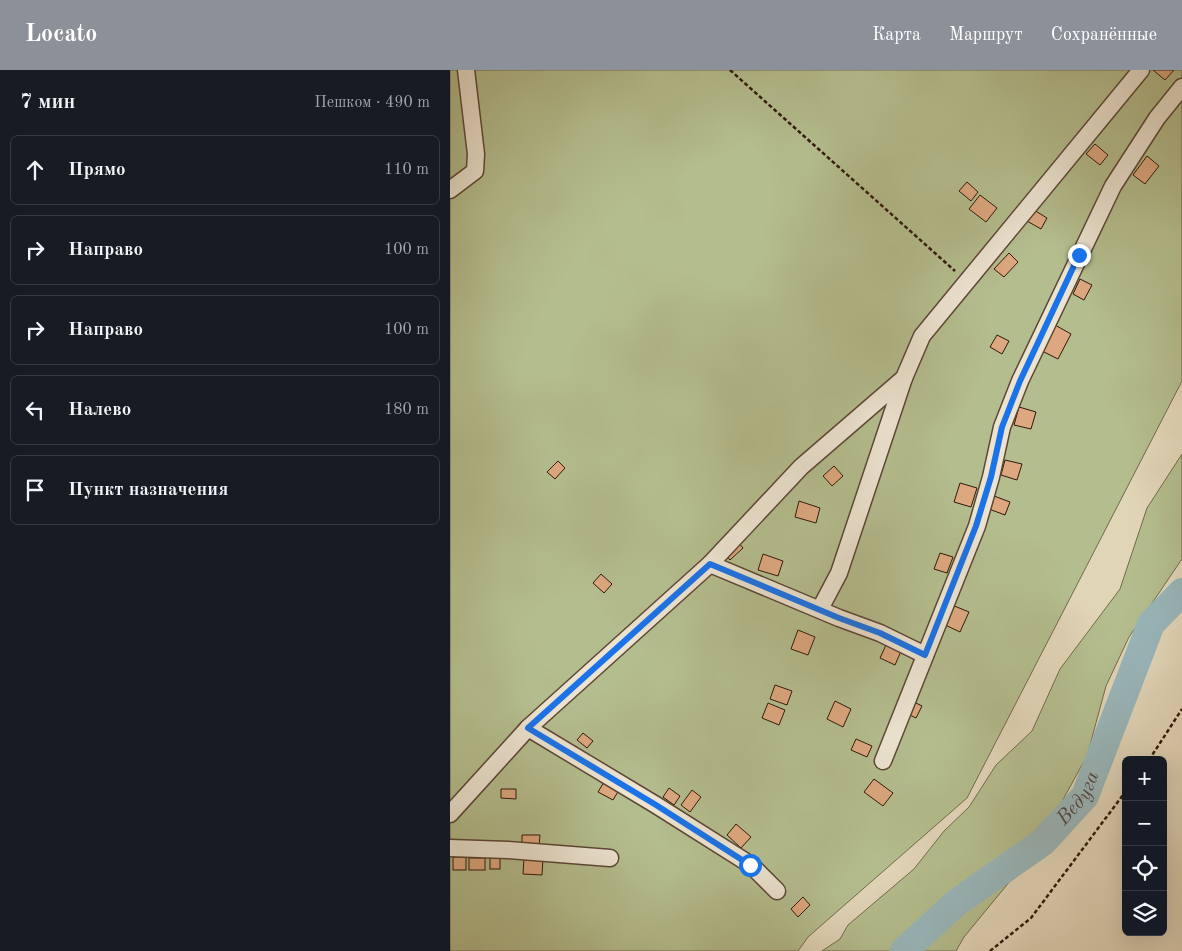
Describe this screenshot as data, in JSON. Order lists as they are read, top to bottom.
{
  "water": ["Ведуга"],
  "page": {
    "header": "Locato",
    "nav": ["Карта", "Маршрут", "Сохранённые"],
    "heading": ["7 мин", "Пешком · 490 m"],
    "list": [
      ["Прямо", "110 m"],
      ["Направо", "100 m"],
      ["Направо", "100 m"],
      ["Налево", "180 m"],
      "Пункт назначения"
    ],
    "map_buttons": ["+", "−"]
  }
}
